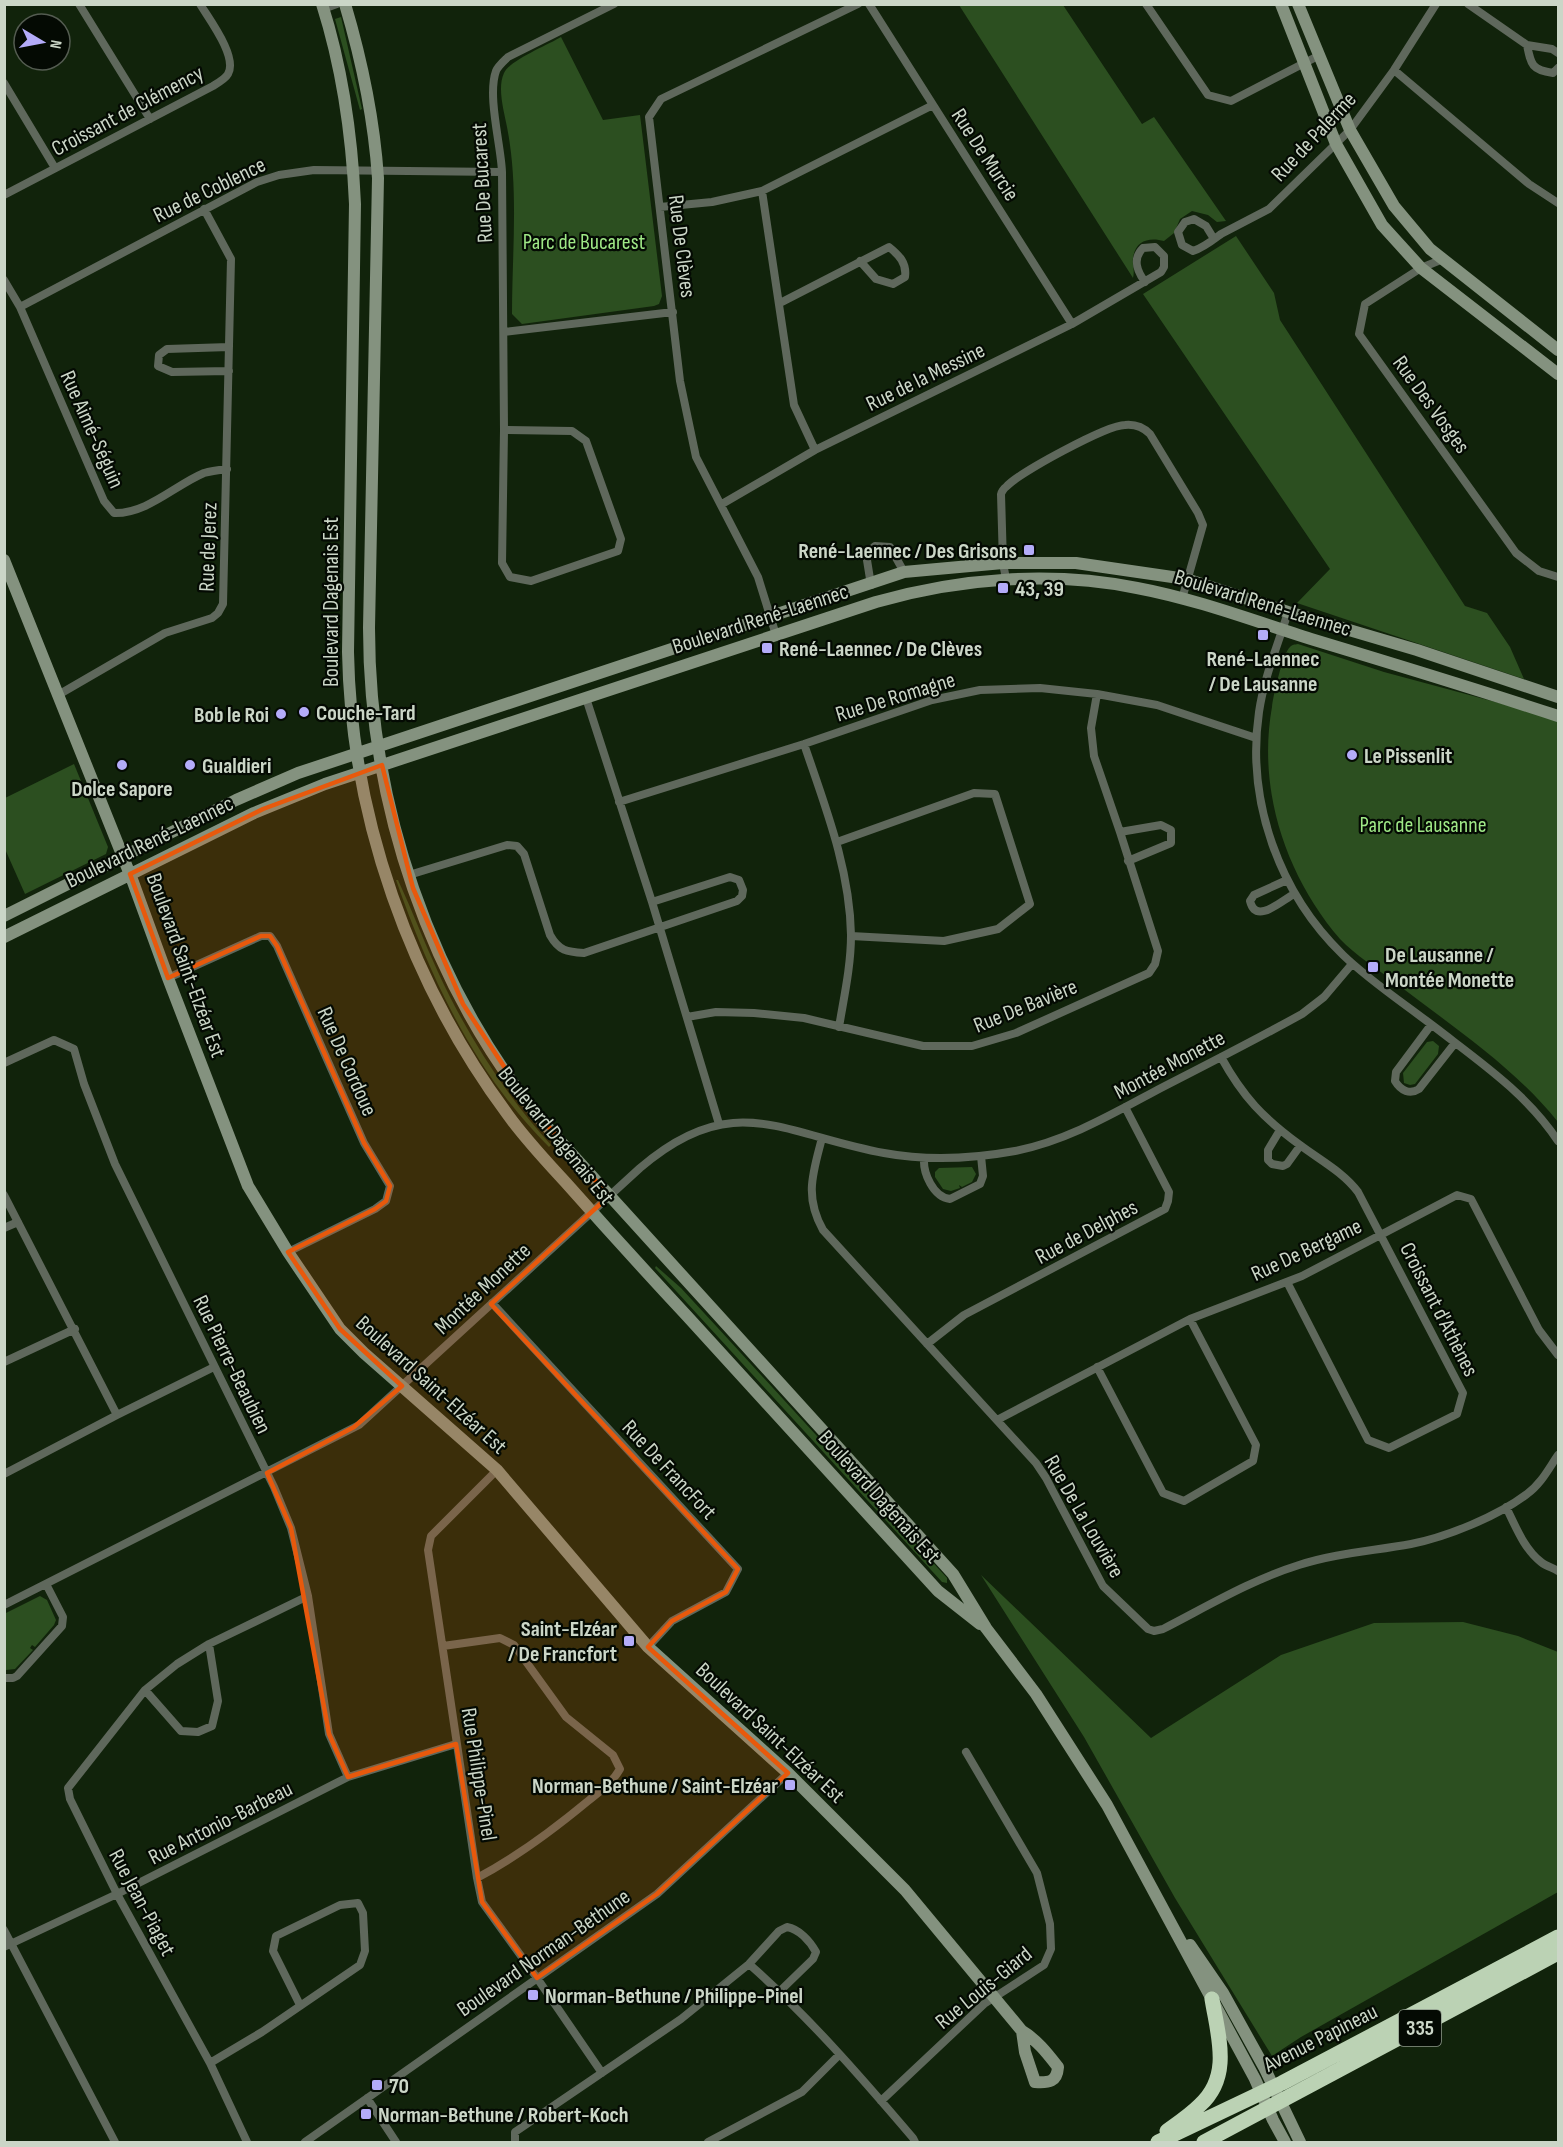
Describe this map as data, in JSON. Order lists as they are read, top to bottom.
{
  "streets": {
    "highway": ["335", "Avenue Papineau"],
    "street": [
      "Croissant de Clémency",
      "Rue de Palerme",
      "Rue De Murcie",
      "Rue De Bucarest",
      "Rue de Coblence",
      "Rue De Clèves",
      "Rue de la Messine",
      "Rue Des Vosges",
      "Rue Aimé-Séguin",
      "Rue de Jerez",
      "Boulevard Dagenais Est",
      "Boulevard René-Laennec",
      "Rue De Romagne",
      "Boulevard Saint-Elzéar Est",
      "Rue De Bavière",
      "Rue De Cordoue",
      "Montée Monette",
      "Rue de Delphes",
      "Rue De Bergame",
      "Croissant d'Athènes",
      "Rue Pierre-Beaubien",
      "Rue De FrancFort",
      "Rue De La Louvière",
      "Rue Philippe-Pinel",
      "Rue Antonio-Barbeau",
      "Rue Jean-Piaget",
      "Boulevard Norman-Bethune",
      "Rue Louis-Giard"
    ]
  },
  "crossings": [
    ["Rue De Murcie", "Rue de la Messine"],
    ["Rue De Bucarest", "Rue de Coblence"],
    ["Rue de Coblence", "Rue Aimé-Séguin"],
    ["Rue de Coblence", "Rue de Jerez"],
    ["Rue de Coblence", "Boulevard Dagenais Est"],
    ["Rue De Clèves", "Rue de la Messine"],
    ["Rue De Clèves", "Boulevard René-Laennec"],
    ["Rue Aimé-Séguin", "Rue de Jerez"],
    ["Rue de Jerez", "Boulevard Saint-Elzéar Est"],
    ["Boulevard Dagenais Est", "Boulevard René-Laennec"],
    ["Boulevard Dagenais Est", "Montée Monette"],
    ["Boulevard Dagenais Est", "Avenue Papineau"],
    ["Boulevard René-Laennec", "Boulevard Saint-Elzéar Est"],
    ["Rue De Romagne", "Rue De Bavière"],
    ["Boulevard Saint-Elzéar Est", "Rue De Cordoue"],
    ["Boulevard Saint-Elzéar Est", "Montée Monette"],
    ["Boulevard Saint-Elzéar Est", "Rue De FrancFort"],
    ["Boulevard Saint-Elzéar Est", "Rue Philippe-Pinel"],
    ["Boulevard Saint-Elzéar Est", "Boulevard Norman-Bethune"],
    ["Boulevard Saint-Elzéar Est", "Rue Louis-Giard"],
    ["Montée Monette", "Rue de Delphes"],
    ["Montée Monette", "Croissant d'Athènes"],
    ["Montée Monette", "Rue Pierre-Beaubien"],
    ["Montée Monette", "Rue De FrancFort"],
    ["Montée Monette", "Rue De La Louvière"],
    ["Rue de Delphes", "Rue De La Louvière"],
    ["Rue De Bergame", "Croissant d'Athènes"],
    ["Rue De Bergame", "Rue De La Louvière"],
    ["Rue Pierre-Beaubien", "Rue Antonio-Barbeau"],
    ["Rue Pierre-Beaubien", "Rue Jean-Piaget"],
    ["Rue Philippe-Pinel", "Rue Antonio-Barbeau"],
    ["Rue Philippe-Pinel", "Boulevard Norman-Bethune"],
    ["Rue Antonio-Barbeau", "Rue Jean-Piaget"]
  ],
  "parks": ["Parc de Bucarest", "Parc de Lausanne"],
  "places": {
    "transit": [
      "René-Laennec / Des Grisons",
      "43, 39",
      "René-Laennec / De Lausanne",
      "René-Laennec / De Clèves",
      "De Lausanne / Montée Monette",
      "Saint-Elzéar / De Francfort",
      "Norman-Bethune / Saint-Elzéar",
      "Norman-Bethune / Philippe-Pinel",
      "70",
      "Norman-Bethune / Robert-Koch"
    ],
    "other": [
      "Couche-Tard",
      "Bob le Roi",
      "Le Pissenlit",
      "Dolce Sapore",
      "Gualdieri"
    ]
  },
  "north": "right"
}
